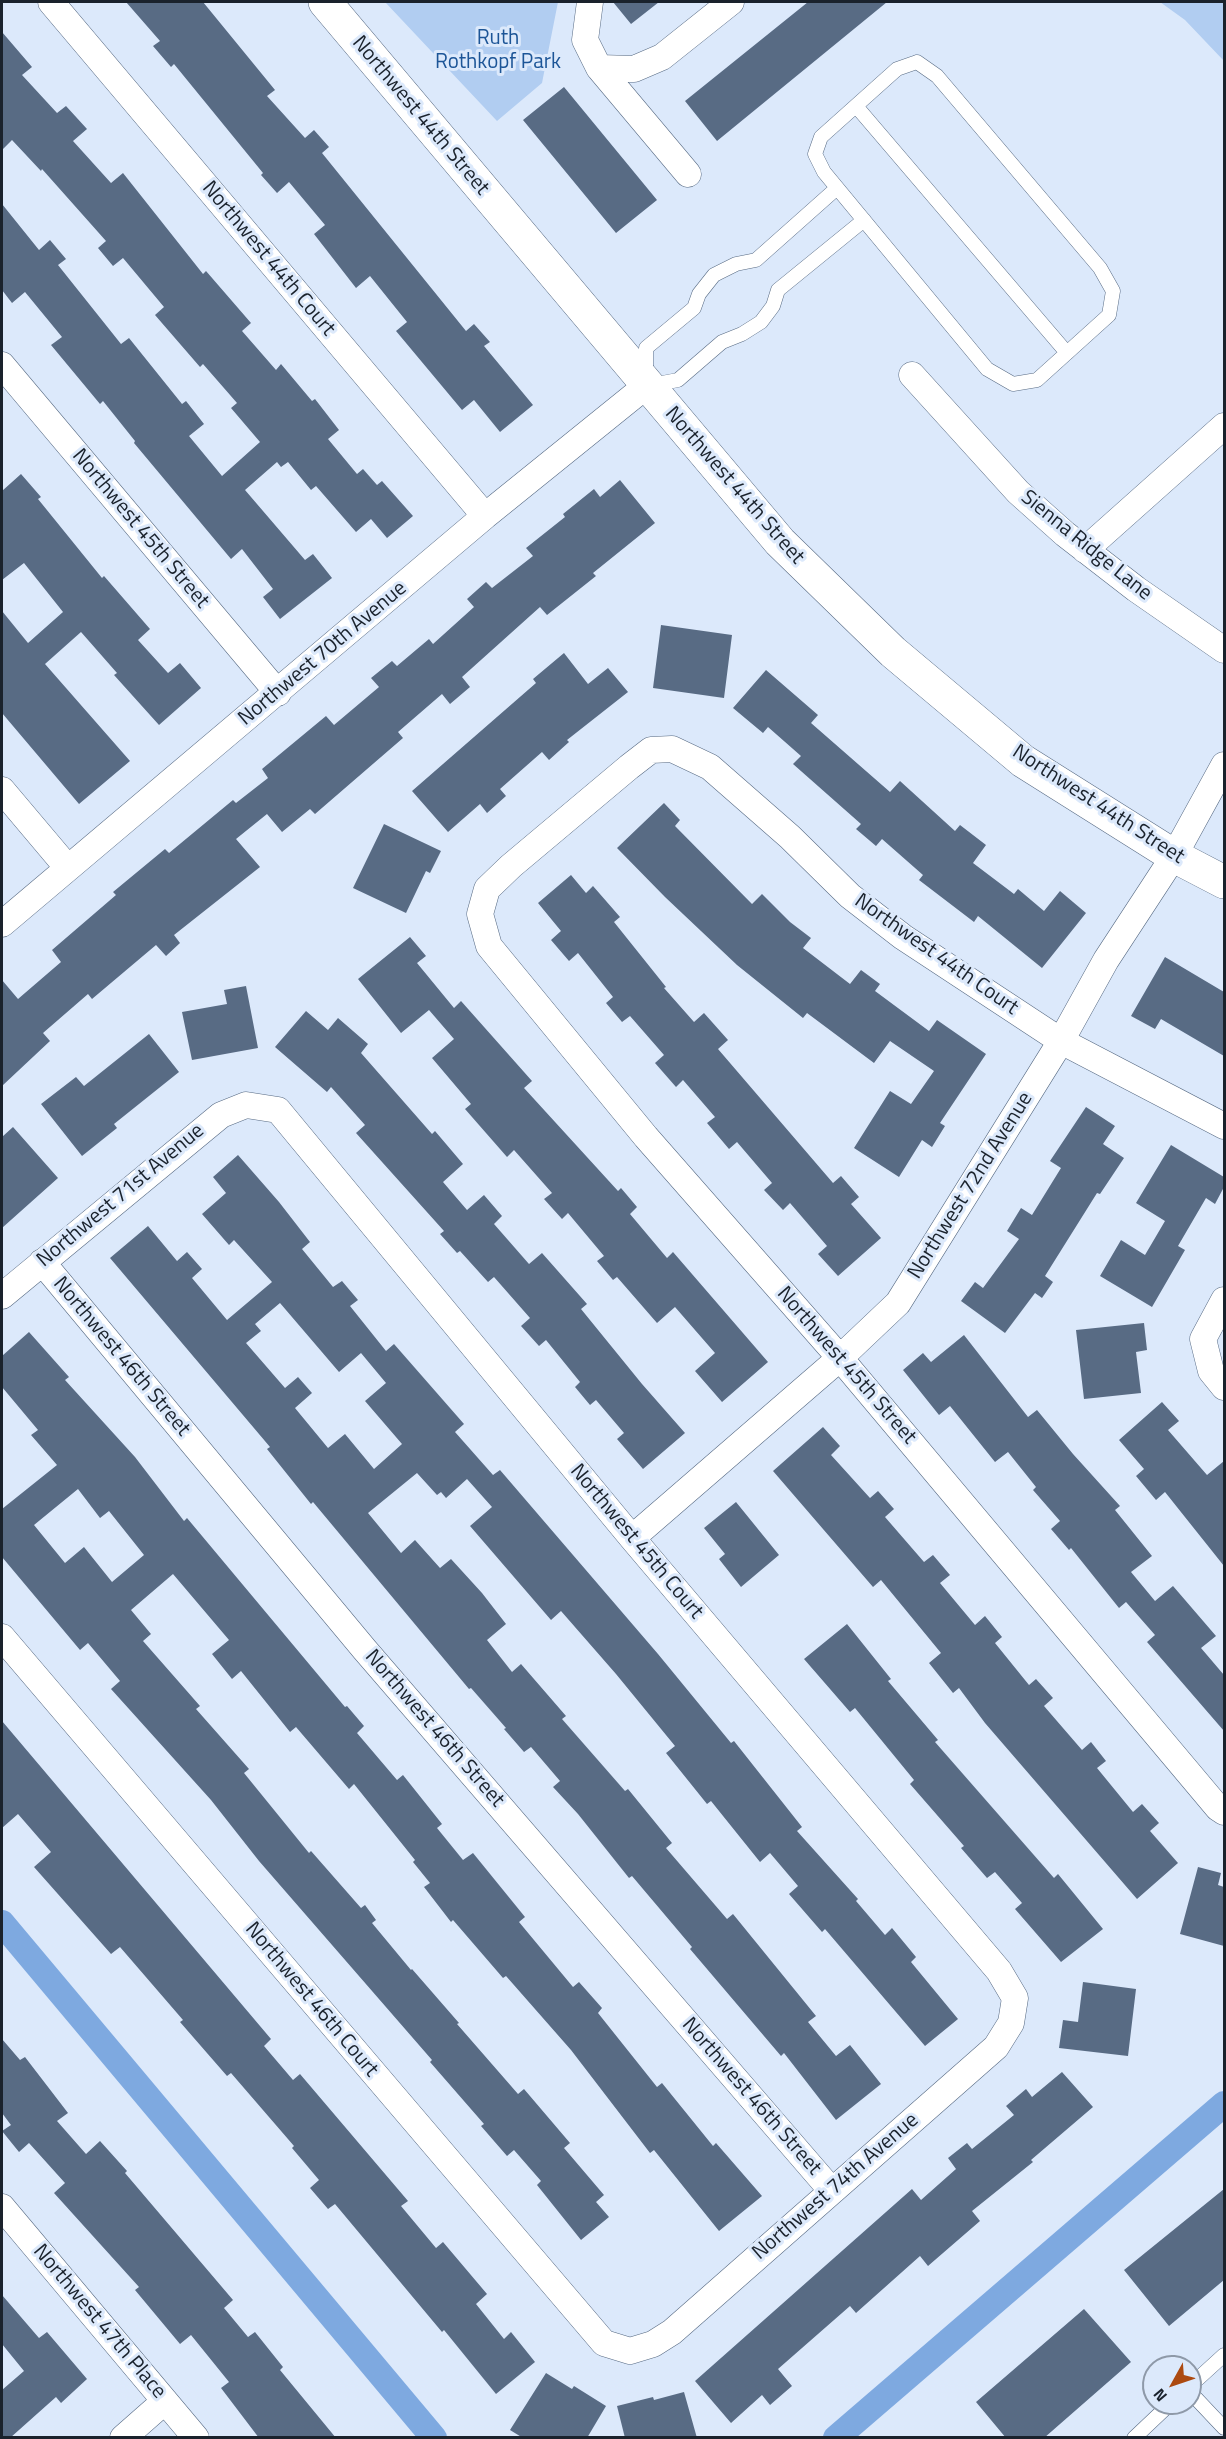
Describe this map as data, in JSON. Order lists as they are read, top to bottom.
{
  "streets": {
    "street": [
      "Northwest 44th Street",
      "Northwest 44th Court",
      "Northwest 45th Street",
      "Sienna Ridge Lane",
      "Northwest 70th Avenue",
      "Northwest 72nd Avenue",
      "Northwest 71st Avenue",
      "Northwest 46th Street",
      "Northwest 45th Court",
      "Northwest 46th Court",
      "Northwest 74th Avenue",
      "Northwest 47th Place"
    ]
  },
  "crossings": [
    ["Northwest 44th Street", "Northwest 70th Avenue"],
    ["Northwest 44th Street", "Northwest 72nd Avenue"],
    ["Northwest 44th Court", "Northwest 45th Street"],
    ["Northwest 44th Court", "Northwest 70th Avenue"],
    ["Northwest 44th Court", "Northwest 72nd Avenue"],
    ["Northwest 45th Street", "Northwest 70th Avenue"],
    ["Northwest 45th Street", "Northwest 72nd Avenue"],
    ["Northwest 72nd Avenue", "Northwest 45th Court"],
    ["Northwest 71st Avenue", "Northwest 46th Street"],
    ["Northwest 71st Avenue", "Northwest 45th Court"],
    ["Northwest 46th Street", "Northwest 74th Avenue"],
    ["Northwest 45th Court", "Northwest 74th Avenue"],
    ["Northwest 46th Court", "Northwest 74th Avenue"]
  ],
  "parks": ["Ruth Rothkopf Park"],
  "north": "bottom left"
}
